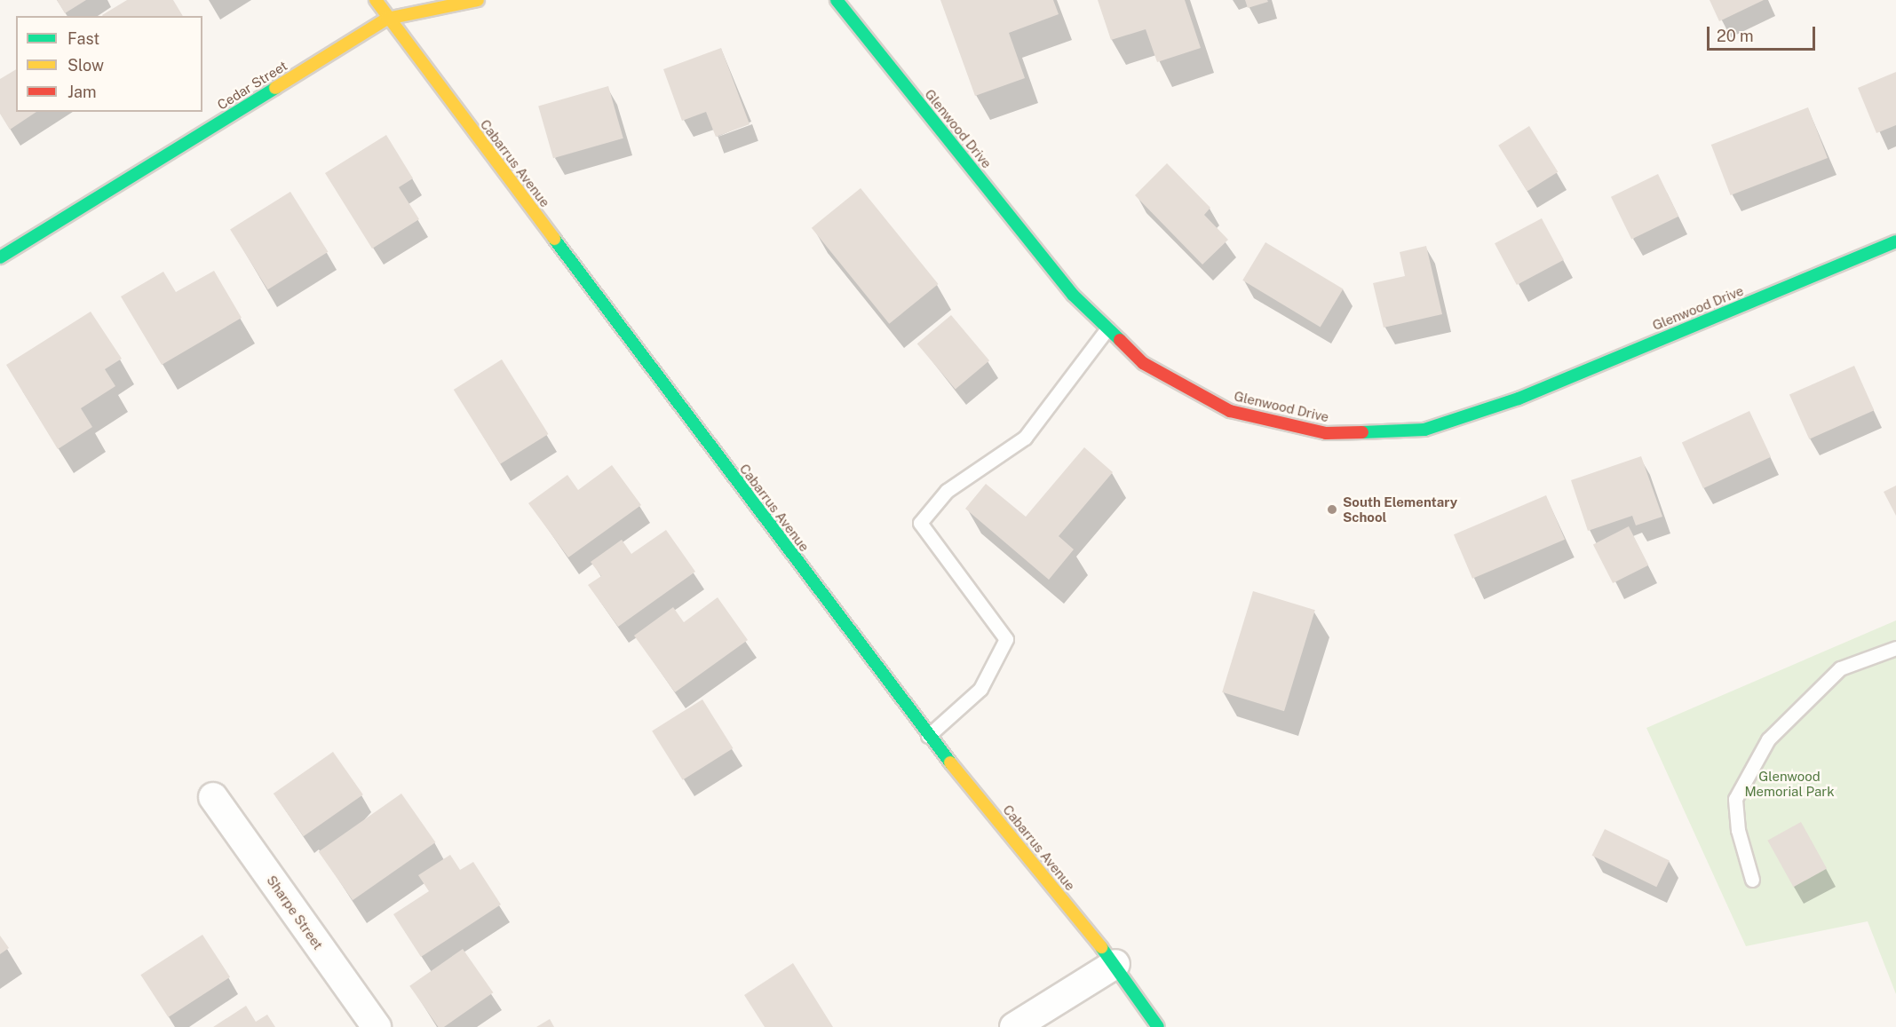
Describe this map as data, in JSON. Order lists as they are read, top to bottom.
{
  "streets": {
    "street": [
      "Cedar Street",
      "Glenwood Drive",
      "Cabarrus Avenue",
      "Sharpe Street"
    ]
  },
  "crossings": [
    ["Cedar Street", "Cabarrus Avenue"]
  ],
  "parks": ["Glenwood Memorial Park"],
  "places": ["South Elementary School"],
  "legend": ["Fast", "Slow", "Jam"],
  "scale_bar": "20 m"
}
